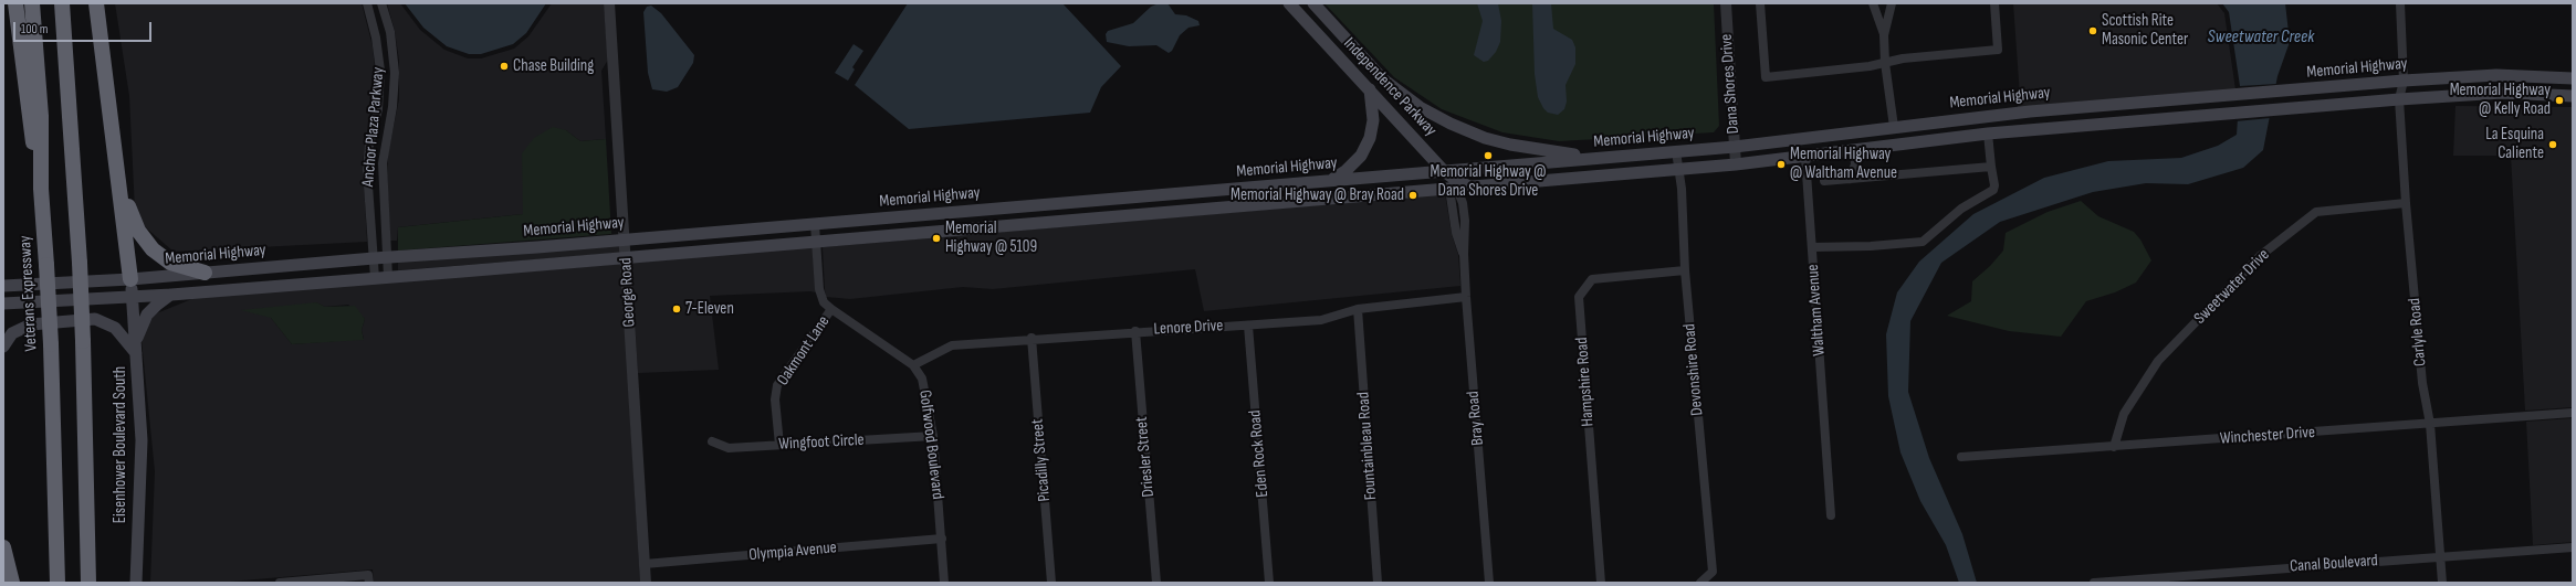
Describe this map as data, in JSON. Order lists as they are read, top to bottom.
{
  "streets": {
    "highway": ["Veterans Expressway"],
    "main road": ["Memorial Highway", "Independence Parkway", "Eisenhower Boulevard South"],
    "street": [
      "Dana Shores Drive",
      "Anchor Plaza Parkway",
      "Sweetwater Drive",
      "George Road",
      "Waltham Avenue",
      "Lenore Drive",
      "Carlyle Road",
      "Oakmont Lane",
      "Devonshire Road",
      "Hampshire Road",
      "Bray Road",
      "Winchester Drive",
      "Wingfoot Circle",
      "Golfwood Boulevard",
      "Fountainbleau Road",
      "Eden Rock Road",
      "Driesler Street",
      "Picadilly Street",
      "Olympia Avenue",
      "Canal Boulevard"
    ]
  },
  "crossings": [
    ["Memorial Highway", "Dana Shores Drive"],
    ["Memorial Highway", "Independence Parkway"],
    ["Memorial Highway", "Anchor Plaza Parkway"],
    ["Memorial Highway", "George Road"],
    ["Memorial Highway", "Waltham Avenue"],
    ["Memorial Highway", "Carlyle Road"],
    ["Memorial Highway", "Devonshire Road"],
    ["Memorial Highway", "Bray Road"],
    ["Memorial Highway", "Eisenhower Boulevard South"],
    ["Memorial Highway", "Golfwood Boulevard"],
    ["Independence Parkway", "Bray Road"],
    ["Sweetwater Drive", "Carlyle Road"],
    ["Sweetwater Drive", "Winchester Drive"],
    ["George Road", "Olympia Avenue"],
    ["Lenore Drive", "Bray Road"],
    ["Lenore Drive", "Golfwood Boulevard"],
    ["Lenore Drive", "Fountainbleau Road"],
    ["Lenore Drive", "Eden Rock Road"],
    ["Lenore Drive", "Driesler Street"],
    ["Lenore Drive", "Picadilly Street"],
    ["Carlyle Road", "Winchester Drive"],
    ["Carlyle Road", "Canal Boulevard"],
    ["Oakmont Lane", "Wingfoot Circle"],
    ["Oakmont Lane", "Golfwood Boulevard"],
    ["Devonshire Road", "Hampshire Road"],
    ["Wingfoot Circle", "Golfwood Boulevard"],
    ["Golfwood Boulevard", "Olympia Avenue"]
  ],
  "water": ["Sweetwater Creek"],
  "places": [
    "Scottish Rite Masonic Center",
    "Chase Building",
    "Memorial Highway @ Kelly Road",
    "La Esquina Caliente",
    "Memorial Highway @ Dana Shores Drive",
    "Memorial Highway @ Waltham Avenue",
    "Memorial Highway @ Bray Road",
    "Memorial Highway @ 5109",
    "7-Eleven"
  ],
  "scale_bar": "100 m"
}
